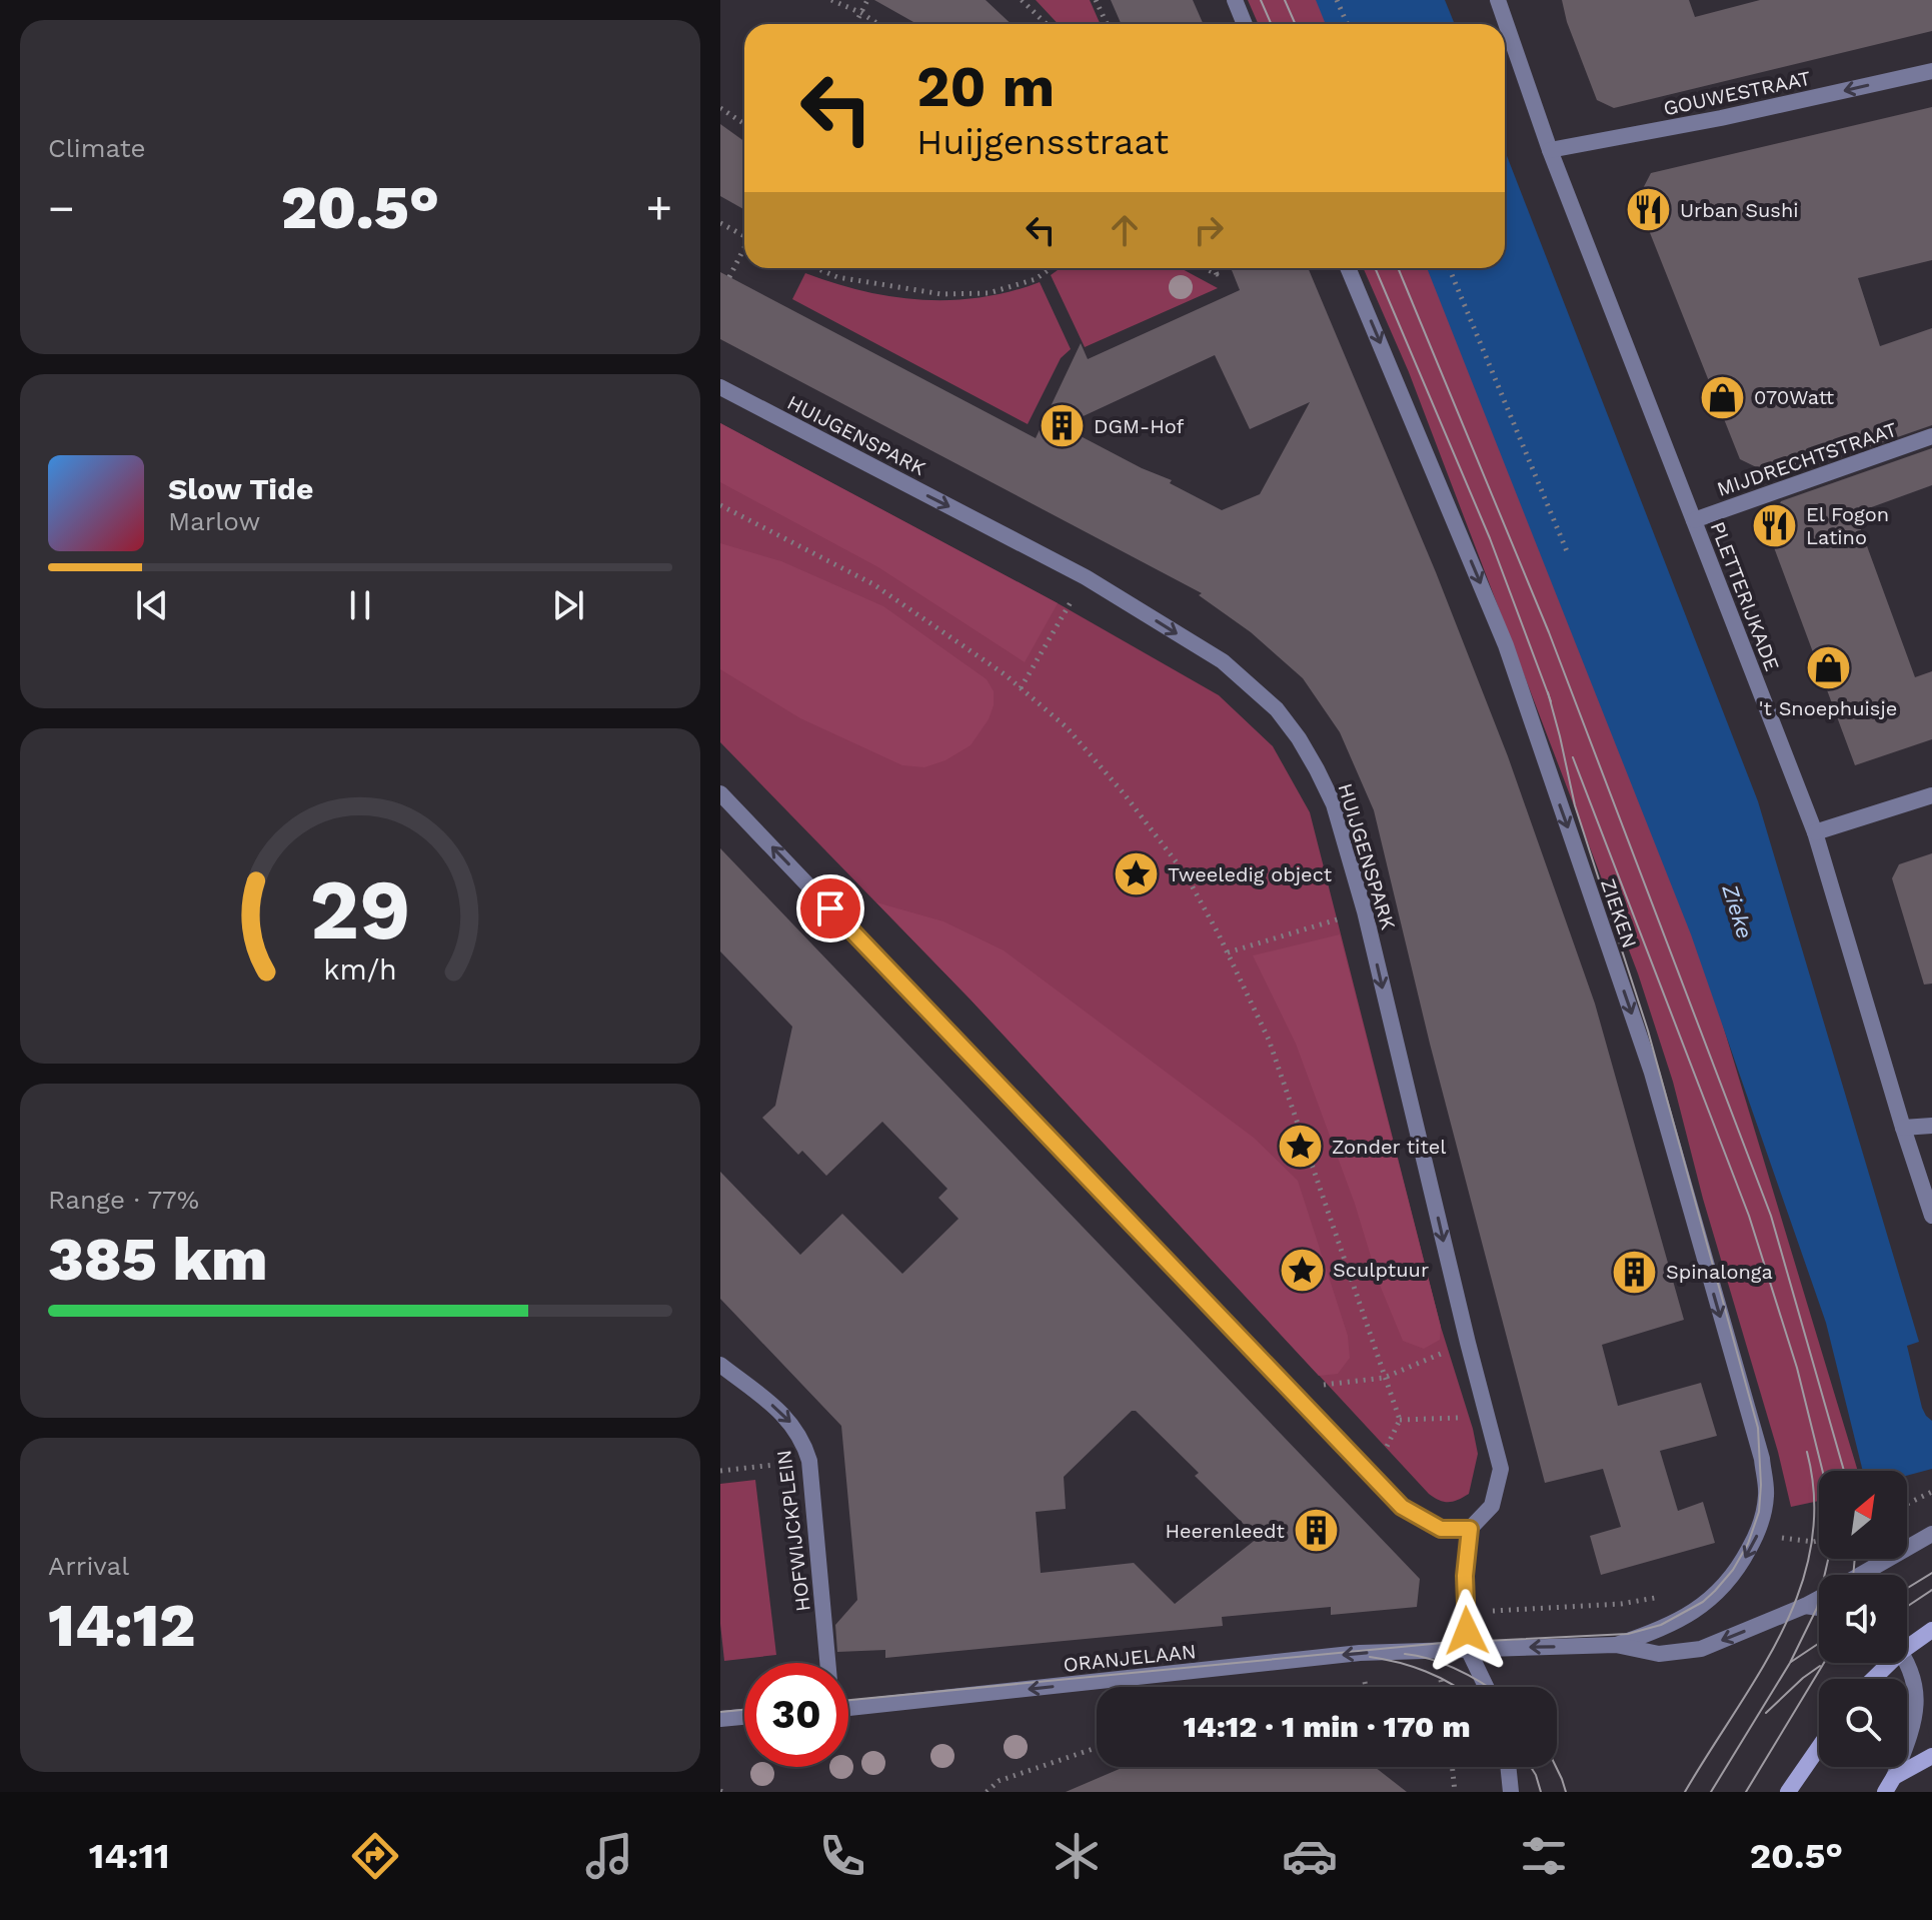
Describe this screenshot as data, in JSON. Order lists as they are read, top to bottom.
{
  "streets": {
    "street": [
      "GOUWESTRAAT",
      "HUIJGENSPARK",
      "MIJDRECHTSTRAAT",
      "PLETTERIJKADE",
      "ZIEKEN",
      "HOFWIJCKPLEIN",
      "ORANJELAAN"
    ]
  },
  "crossings": [
    ["GOUWESTRAAT", "PLETTERIJKADE"],
    ["MIJDRECHTSTRAAT", "PLETTERIJKADE"],
    ["ZIEKEN", "ORANJELAAN"]
  ],
  "one_way": [
    "GOUWESTRAAT",
    "HUIJGENSPARK",
    "ZIEKEN",
    "HOFWIJCKPLEIN",
    "ORANJELAAN"
  ],
  "water": ["Zieke"],
  "places": {
    "restaurant": ["Urban Sushi", "El Fogon Latino"],
    "shop": ["070Watt", "'t Snoephuisje"],
    "building": ["DGM-Hof", "Spinalonga", "Heerenleedt"],
    "place": ["Tweeledig object", "Zonder titel", "Sculptuur"]
  },
  "north": "top right",
  "page": {
    "tile": [
      "Climate",
      ["Range · 77%", "385 km"],
      ["Arrival", "14:12"]
    ],
    "turn": ["20 m", "Huijgensstraat"],
    "heat": ["−", "20.5°", "+"],
    "song": ["Slow Tide", "Marlow"],
    "limit": "30",
    "trip": "14:12 · 1 min · 170 m",
    "tabs": ["14:11", "20.5°"],
    "gauge": ["29", "km/h"]
  }
}
